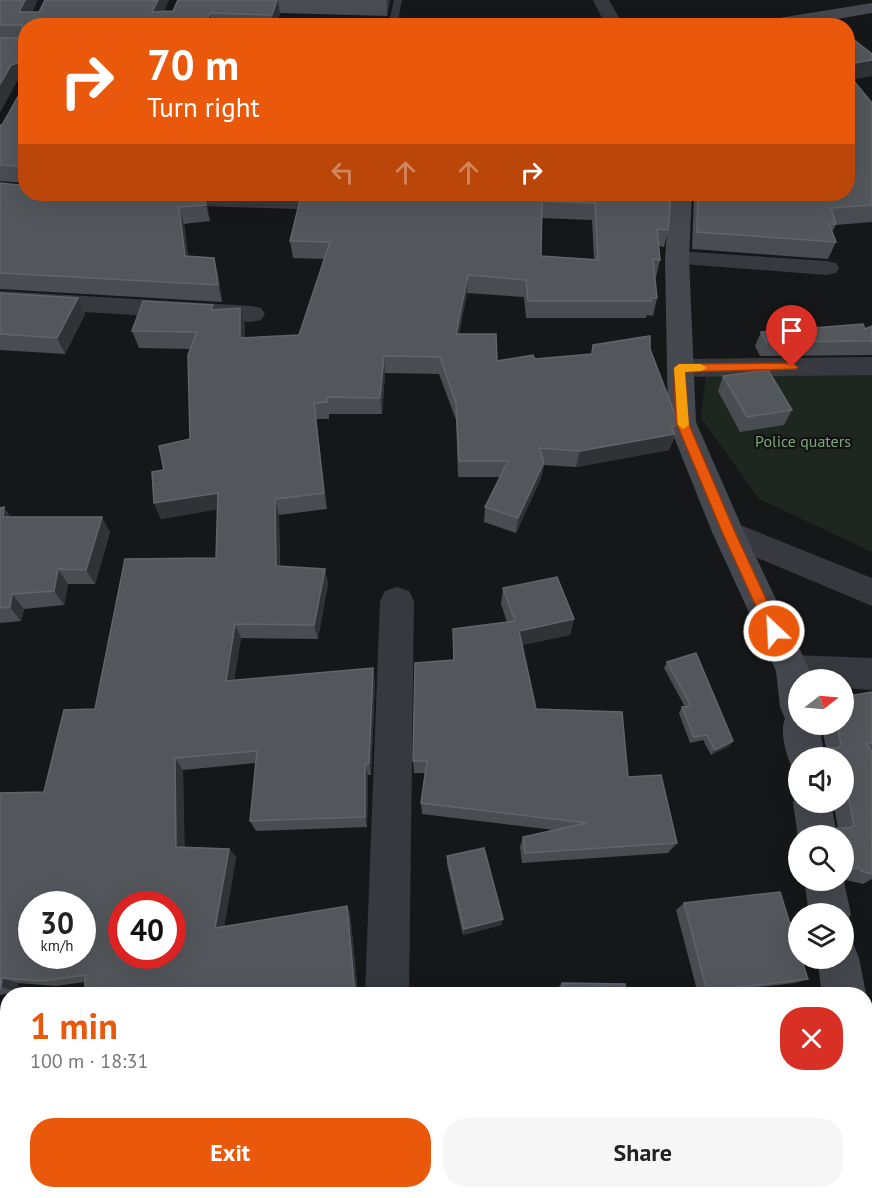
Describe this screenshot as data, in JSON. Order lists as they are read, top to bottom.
{
  "parks": ["Police quaters"],
  "north": "right",
  "page": {
    "turn": ["70 m", "Turn right"],
    "speed": "30 km/h",
    "limit": "40",
    "heading": ["1 min", "100 m · 18:31"],
    "buttons": ["Exit", "Share"]
  }
}
